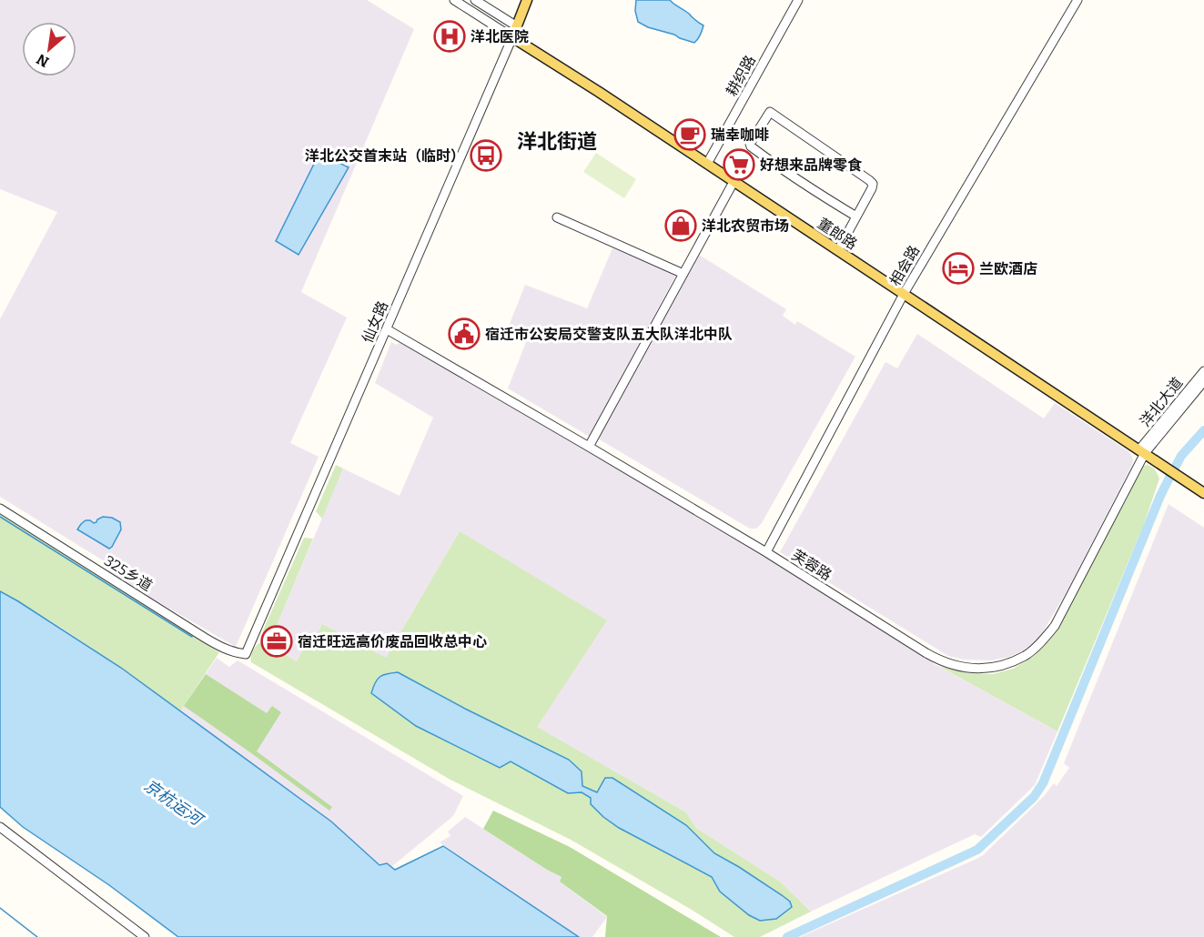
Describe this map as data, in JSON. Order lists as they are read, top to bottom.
{
  "streets": {
    "main road": ["董郎路", "仙女路"],
    "street": [
      "耕织路",
      "相会路",
      "洋北大道",
      "芙蓉路",
      "325乡道"
    ]
  },
  "crossings": [
    ["耕织路", "董郎路"],
    ["董郎路", "相会路"],
    ["董郎路", "仙女路"],
    ["董郎路", "洋北大道"],
    ["董郎路", "芙蓉路"],
    ["相会路", "芙蓉路"],
    ["仙女路", "芙蓉路"],
    ["仙女路", "325乡道"],
    ["洋北大道", "芙蓉路"]
  ],
  "districts": ["洋北街道"],
  "water": ["京杭运河"],
  "places": {
    "hospital": ["洋北医院"],
    "cafe": ["瑞幸咖啡"],
    "bus stop": ["洋北公交首末站（临时）"],
    "supermarket": ["好想来品牌零食"],
    "shop": ["洋北农贸市场"],
    "hotel": ["兰欧酒店"],
    "public building": ["宿迁市公安局交警支队五大队洋北中队"],
    "office": ["宿迁旺远高价废品回收总中心"]
  },
  "north": "bottom left"
}
